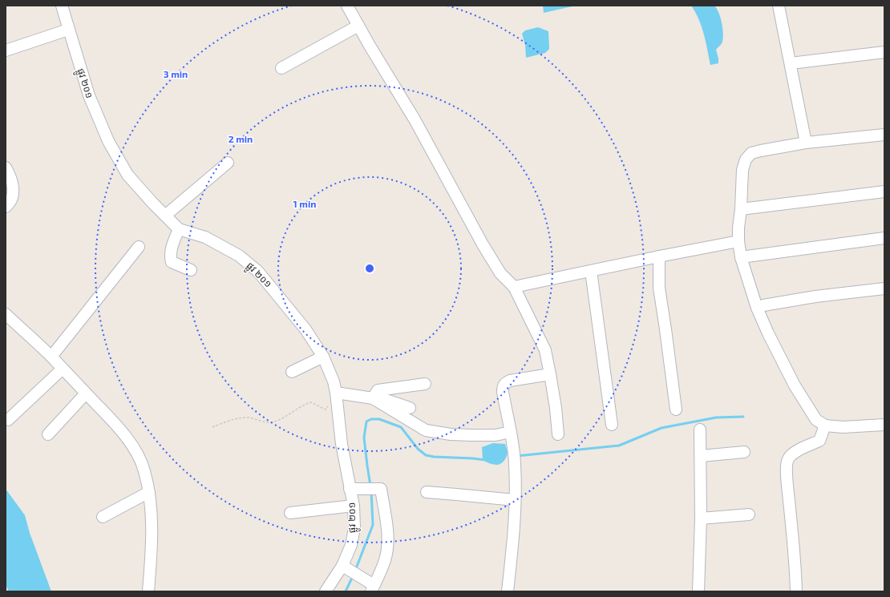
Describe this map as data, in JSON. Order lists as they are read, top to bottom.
{
  "streets": {
    "street": ["ផ្លូវ ២០១"]
  },
  "rings": ["3 min", "2 min", "1 min"]
}
